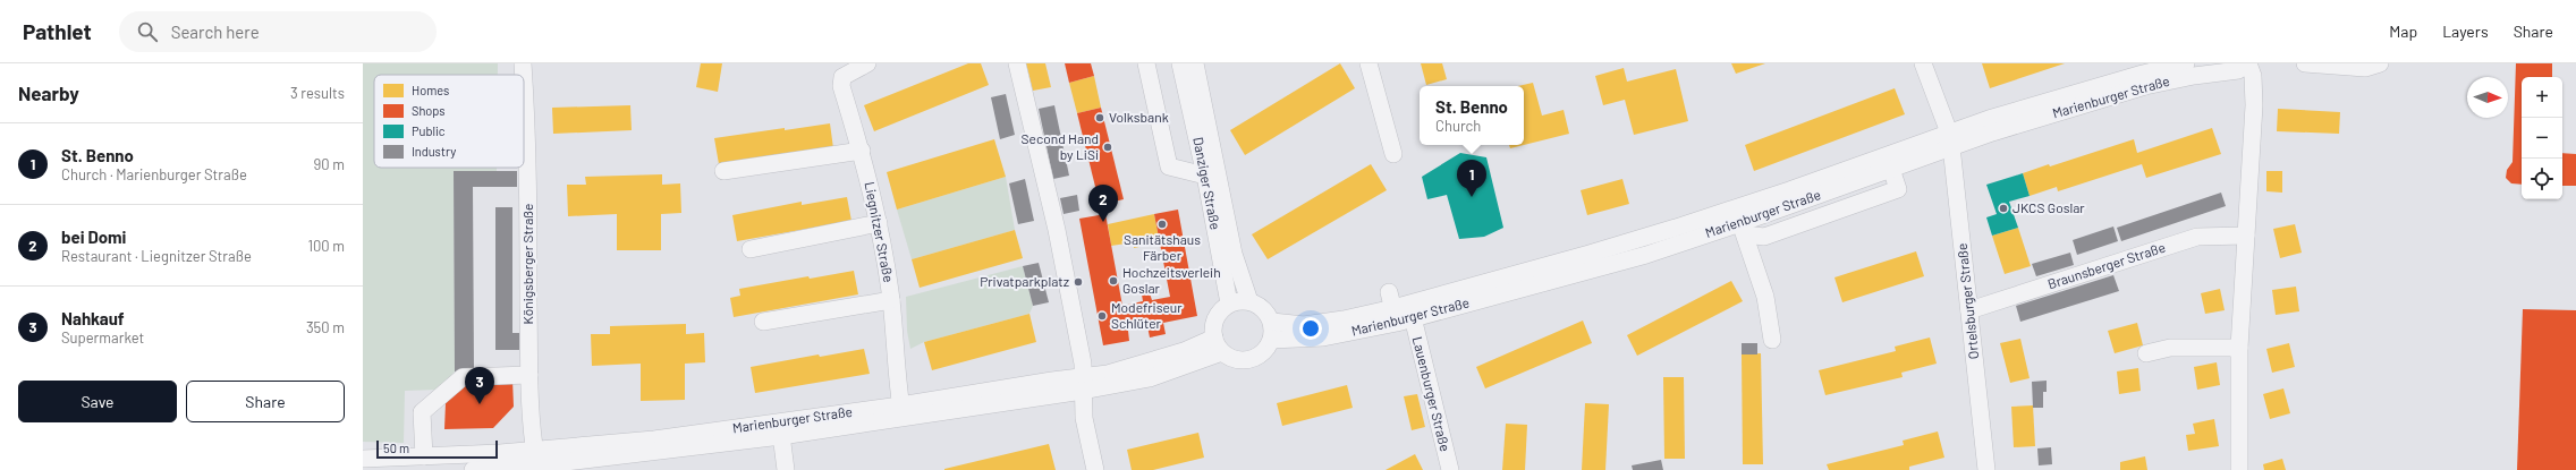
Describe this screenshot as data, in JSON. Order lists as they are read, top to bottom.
{
  "streets": {
    "street": [
      "Marienburger Straße",
      "Danziger Straße",
      "Liegnitzer Straße",
      "Königsberger Straße",
      "Braunsberger Straße",
      "Ortelsburger Straße",
      "Lauenburger Straße"
    ]
  },
  "crossings": [
    ["Marienburger Straße", "Danziger Straße"],
    ["Marienburger Straße", "Liegnitzer Straße"],
    ["Marienburger Straße", "Königsberger Straße"],
    ["Marienburger Straße", "Ortelsburger Straße"],
    ["Marienburger Straße", "Lauenburger Straße"],
    ["Braunsberger Straße", "Ortelsburger Straße"]
  ],
  "places": [
    "Volksbank",
    "Second Hand by LiSi",
    "JKCS Goslar",
    "Sanitätshaus Färber",
    "Hochzeitsverleih Goslar",
    "Privatparkplatz",
    "Modefriseur Schlüter"
  ],
  "legend": [
    "Homes",
    "Shops",
    "Public",
    "Industry"
  ],
  "scale_bar": "50 m",
  "north": "right",
  "page": {
    "header": "Pathlet",
    "search": "Search here",
    "nav": ["Map", "Layers", "Share"],
    "heading": ["Nearby", "3 results"],
    "map_buttons": ["+", "−"],
    "popup": ["St. Benno", "Church"],
    "list": [
      {
        "mark": "1",
        "name": "St. Benno",
        "note": "Church · Marienburger Straße",
        "value": "90 m"
      },
      {
        "mark": "2",
        "name": "bei Domi",
        "note": "Restaurant · Liegnitzer Straße",
        "value": "100 m"
      },
      {
        "mark": "3",
        "name": "Nahkauf",
        "note": "Supermarket",
        "value": "350 m"
      }
    ],
    "pins": ["1", "2", "3"],
    "buttons": ["Save", "Share"],
    "scale": "50 m"
  }
}
